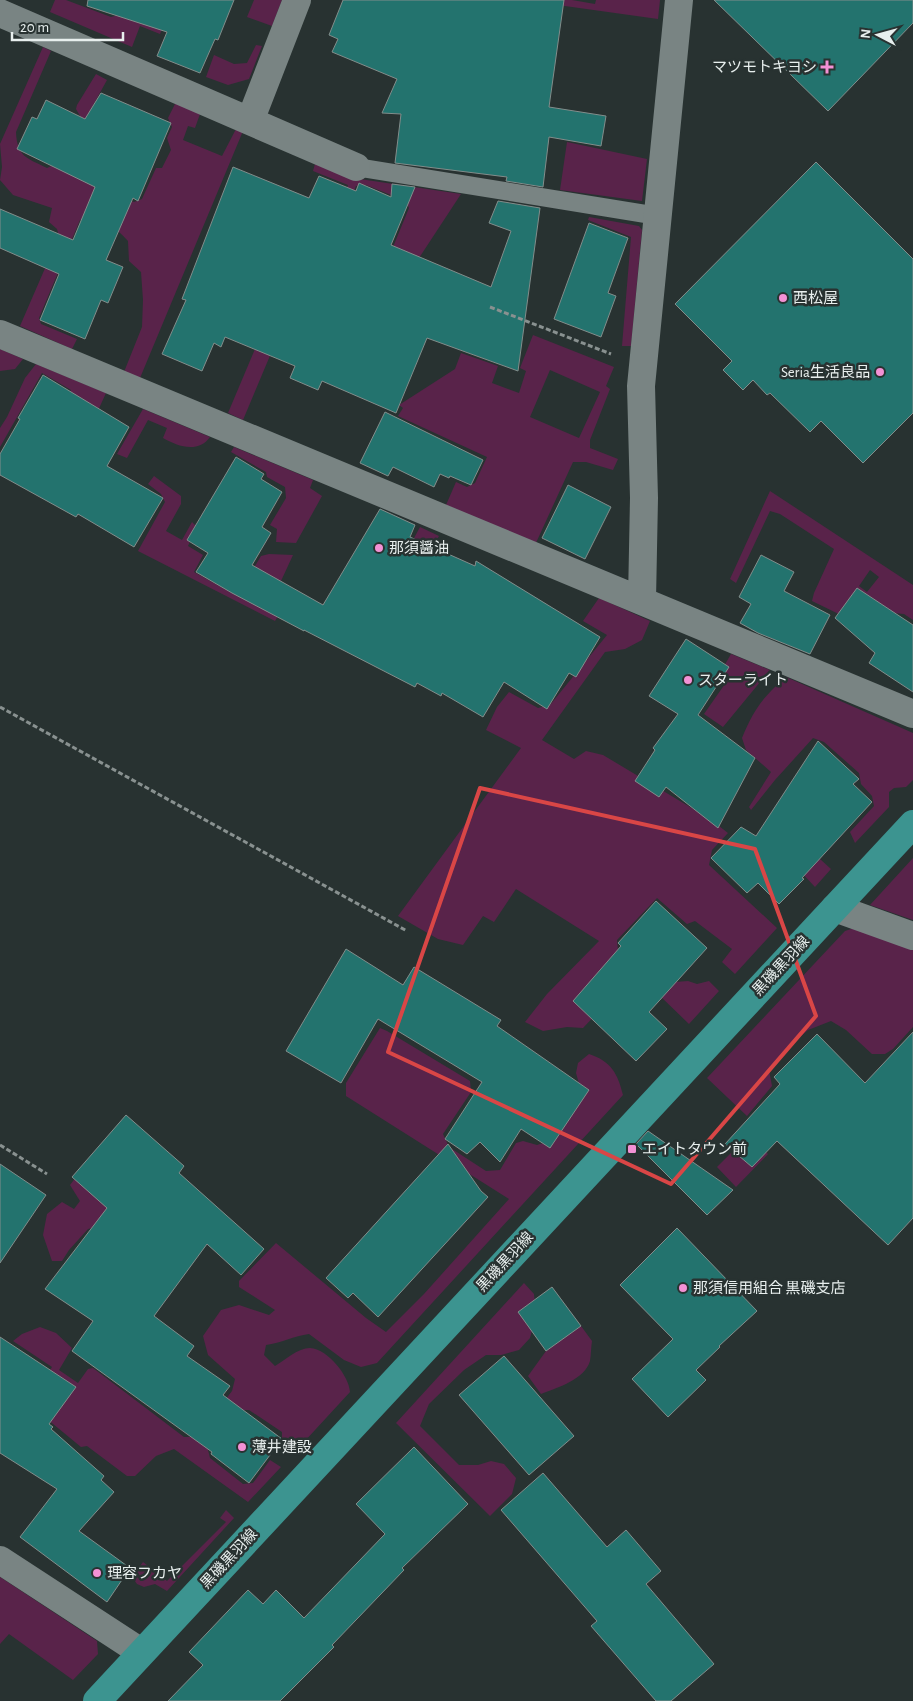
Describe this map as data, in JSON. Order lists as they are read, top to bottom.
{
  "streets": {
    "main road": ["黒磯黒羽線"]
  },
  "places": {
    "health": ["マツモトキヨシ"],
    "other": [
      "西松屋",
      "Seria生活良品",
      "那須醤油",
      "スターライト",
      "那須信用組合 黒磯支店",
      "薄井建設",
      "理容フカヤ"
    ],
    "transit": ["エイトタウン前"]
  },
  "scale_bar": "20 m",
  "north": "left"
}
